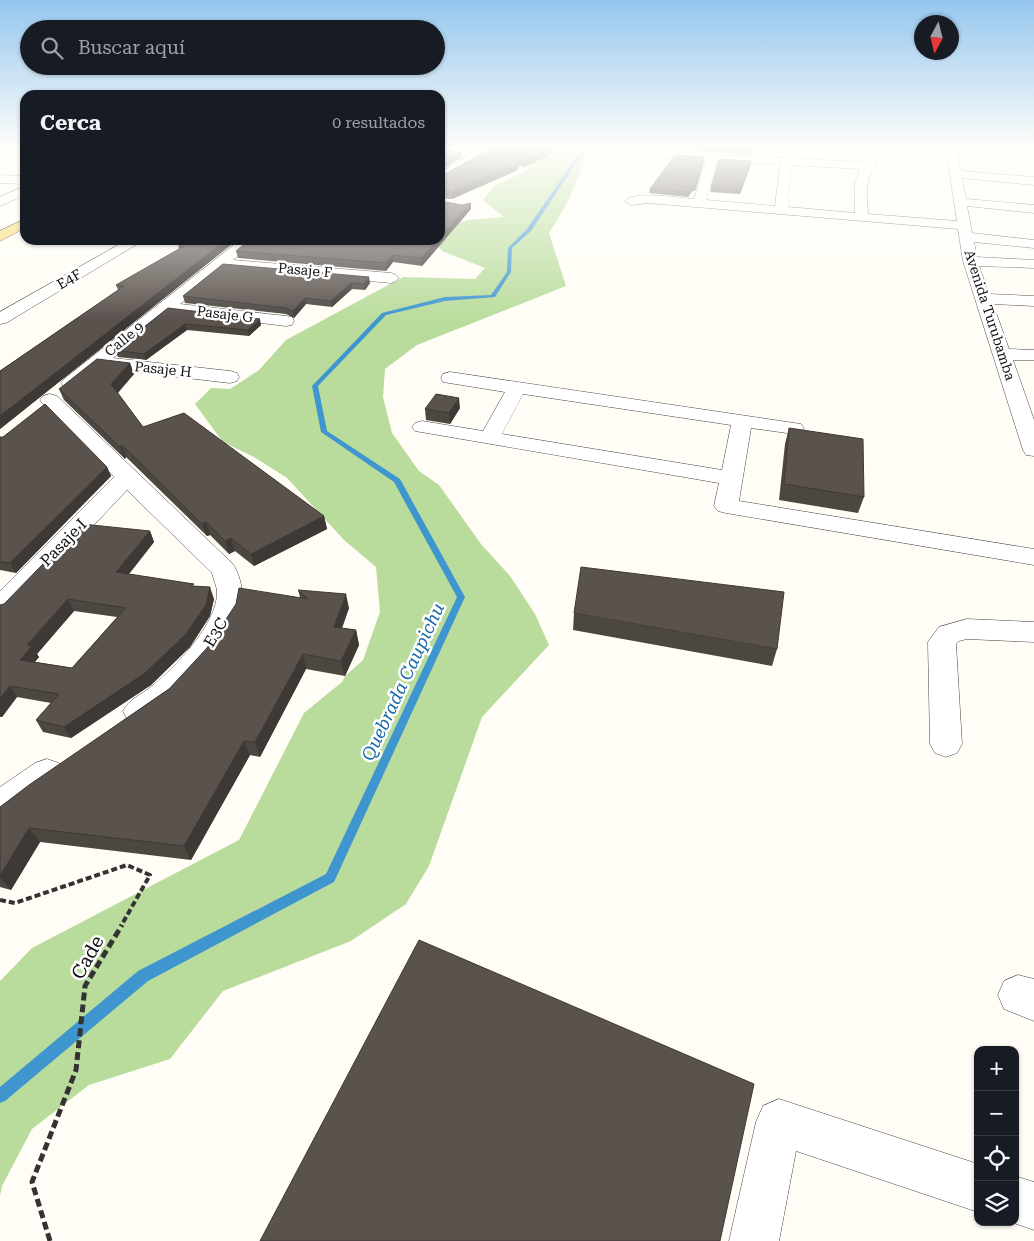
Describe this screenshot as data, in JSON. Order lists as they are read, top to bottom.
{
  "streets": {
    "street": [
      "Pasaje F",
      "E4F",
      "Pasaje G",
      "Avenida Turubamba",
      "Calle 9",
      "Pasaje H",
      "Pasaje I",
      "E3C"
    ],
    "path": ["Cade"]
  },
  "crossings": [
    ["Pasaje F", "Calle 9"],
    ["Pasaje G", "Calle 9"],
    ["Calle 9", "Pasaje H"],
    ["Calle 9", "E3C"],
    ["Pasaje I", "E3C"]
  ],
  "water": ["Quebrada Caupichu"],
  "north": "bottom",
  "page": {
    "search": "Buscar aquí",
    "heading": ["Cerca", "0 resultados"],
    "map_buttons": ["+", "−"]
  }
}
